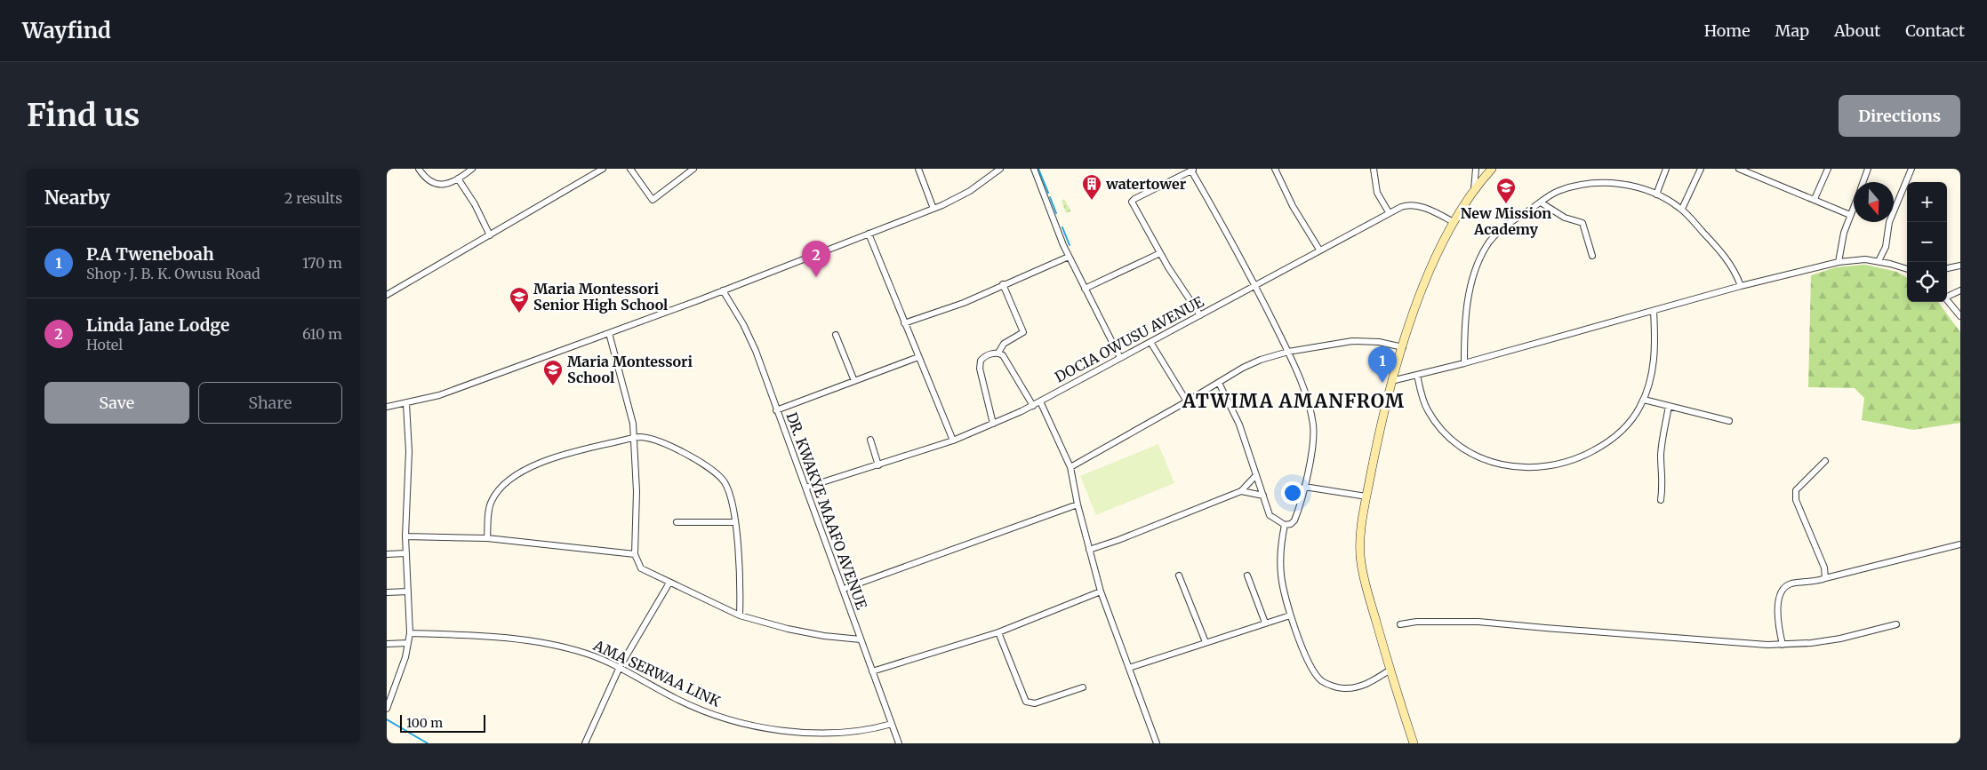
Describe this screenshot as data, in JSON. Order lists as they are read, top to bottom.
{
  "streets": {
    "street": ["DOCIA OWUSU AVENUE", "DR. KWAKYE MAAFO AVENUE", "AMA SERWAA LINK"]
  },
  "crossings": [
    ["DOCIA OWUSU AVENUE", "DR. KWAKYE MAAFO AVENUE"],
    ["DR. KWAKYE MAAFO AVENUE", "AMA SERWAA LINK"]
  ],
  "districts": ["ATWIMA AMANFROM"],
  "places": {
    "building": ["watertower"],
    "school or university": ["New Mission Academy", "Maria Montessori Senior High School", "Maria Montessori School"]
  },
  "scale_bar": "100 m",
  "north": "bottom",
  "page": {
    "header": "Wayfind",
    "nav": [
      "Home",
      "Map",
      "About",
      "Contact"
    ],
    "buttons": [
      "Directions",
      ["Save", "Share"]
    ],
    "title": "Find us",
    "heading": ["Nearby", "2 results"],
    "map_buttons": ["+", "−"],
    "list": [
      {
        "mark": "1",
        "name": "P.A Tweneboah",
        "note": "Shop · J. B. K. Owusu Road",
        "value": "170 m"
      },
      {
        "mark": "2",
        "name": "Linda Jane Lodge",
        "note": "Hotel",
        "value": "610 m"
      }
    ],
    "pins": ["2", "1"],
    "scale": "100 m"
  }
}
